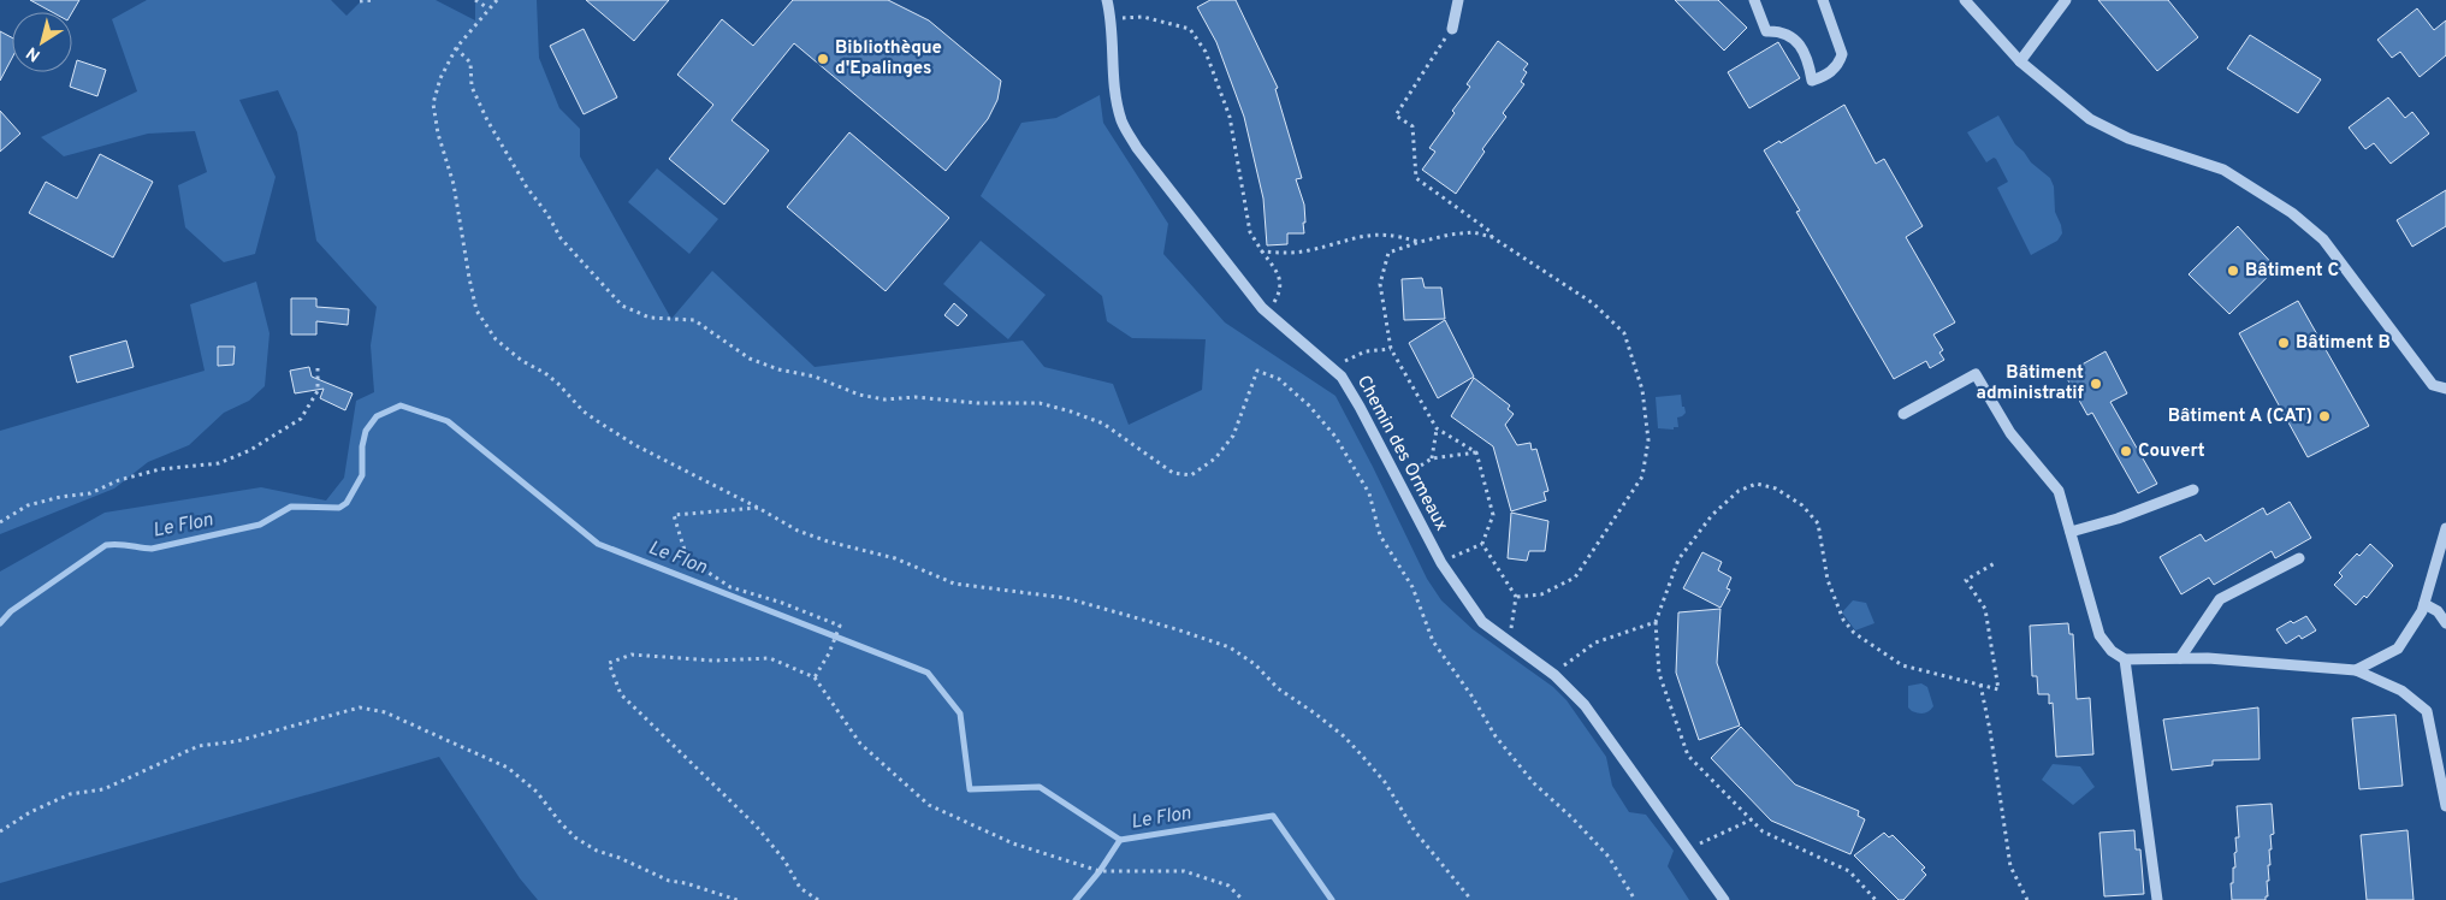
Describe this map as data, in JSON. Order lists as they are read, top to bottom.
{
  "streets": {
    "street": ["Chemin des Ormeaux"]
  },
  "water": ["Le Flon"],
  "places": [
    "Bibliothèque d'Epalinges",
    "Bâtiment C",
    "Bâtiment B",
    "Bâtiment administratif",
    "Bâtiment A (CAT)",
    "Couvert"
  ],
  "north": "bottom left"
}
